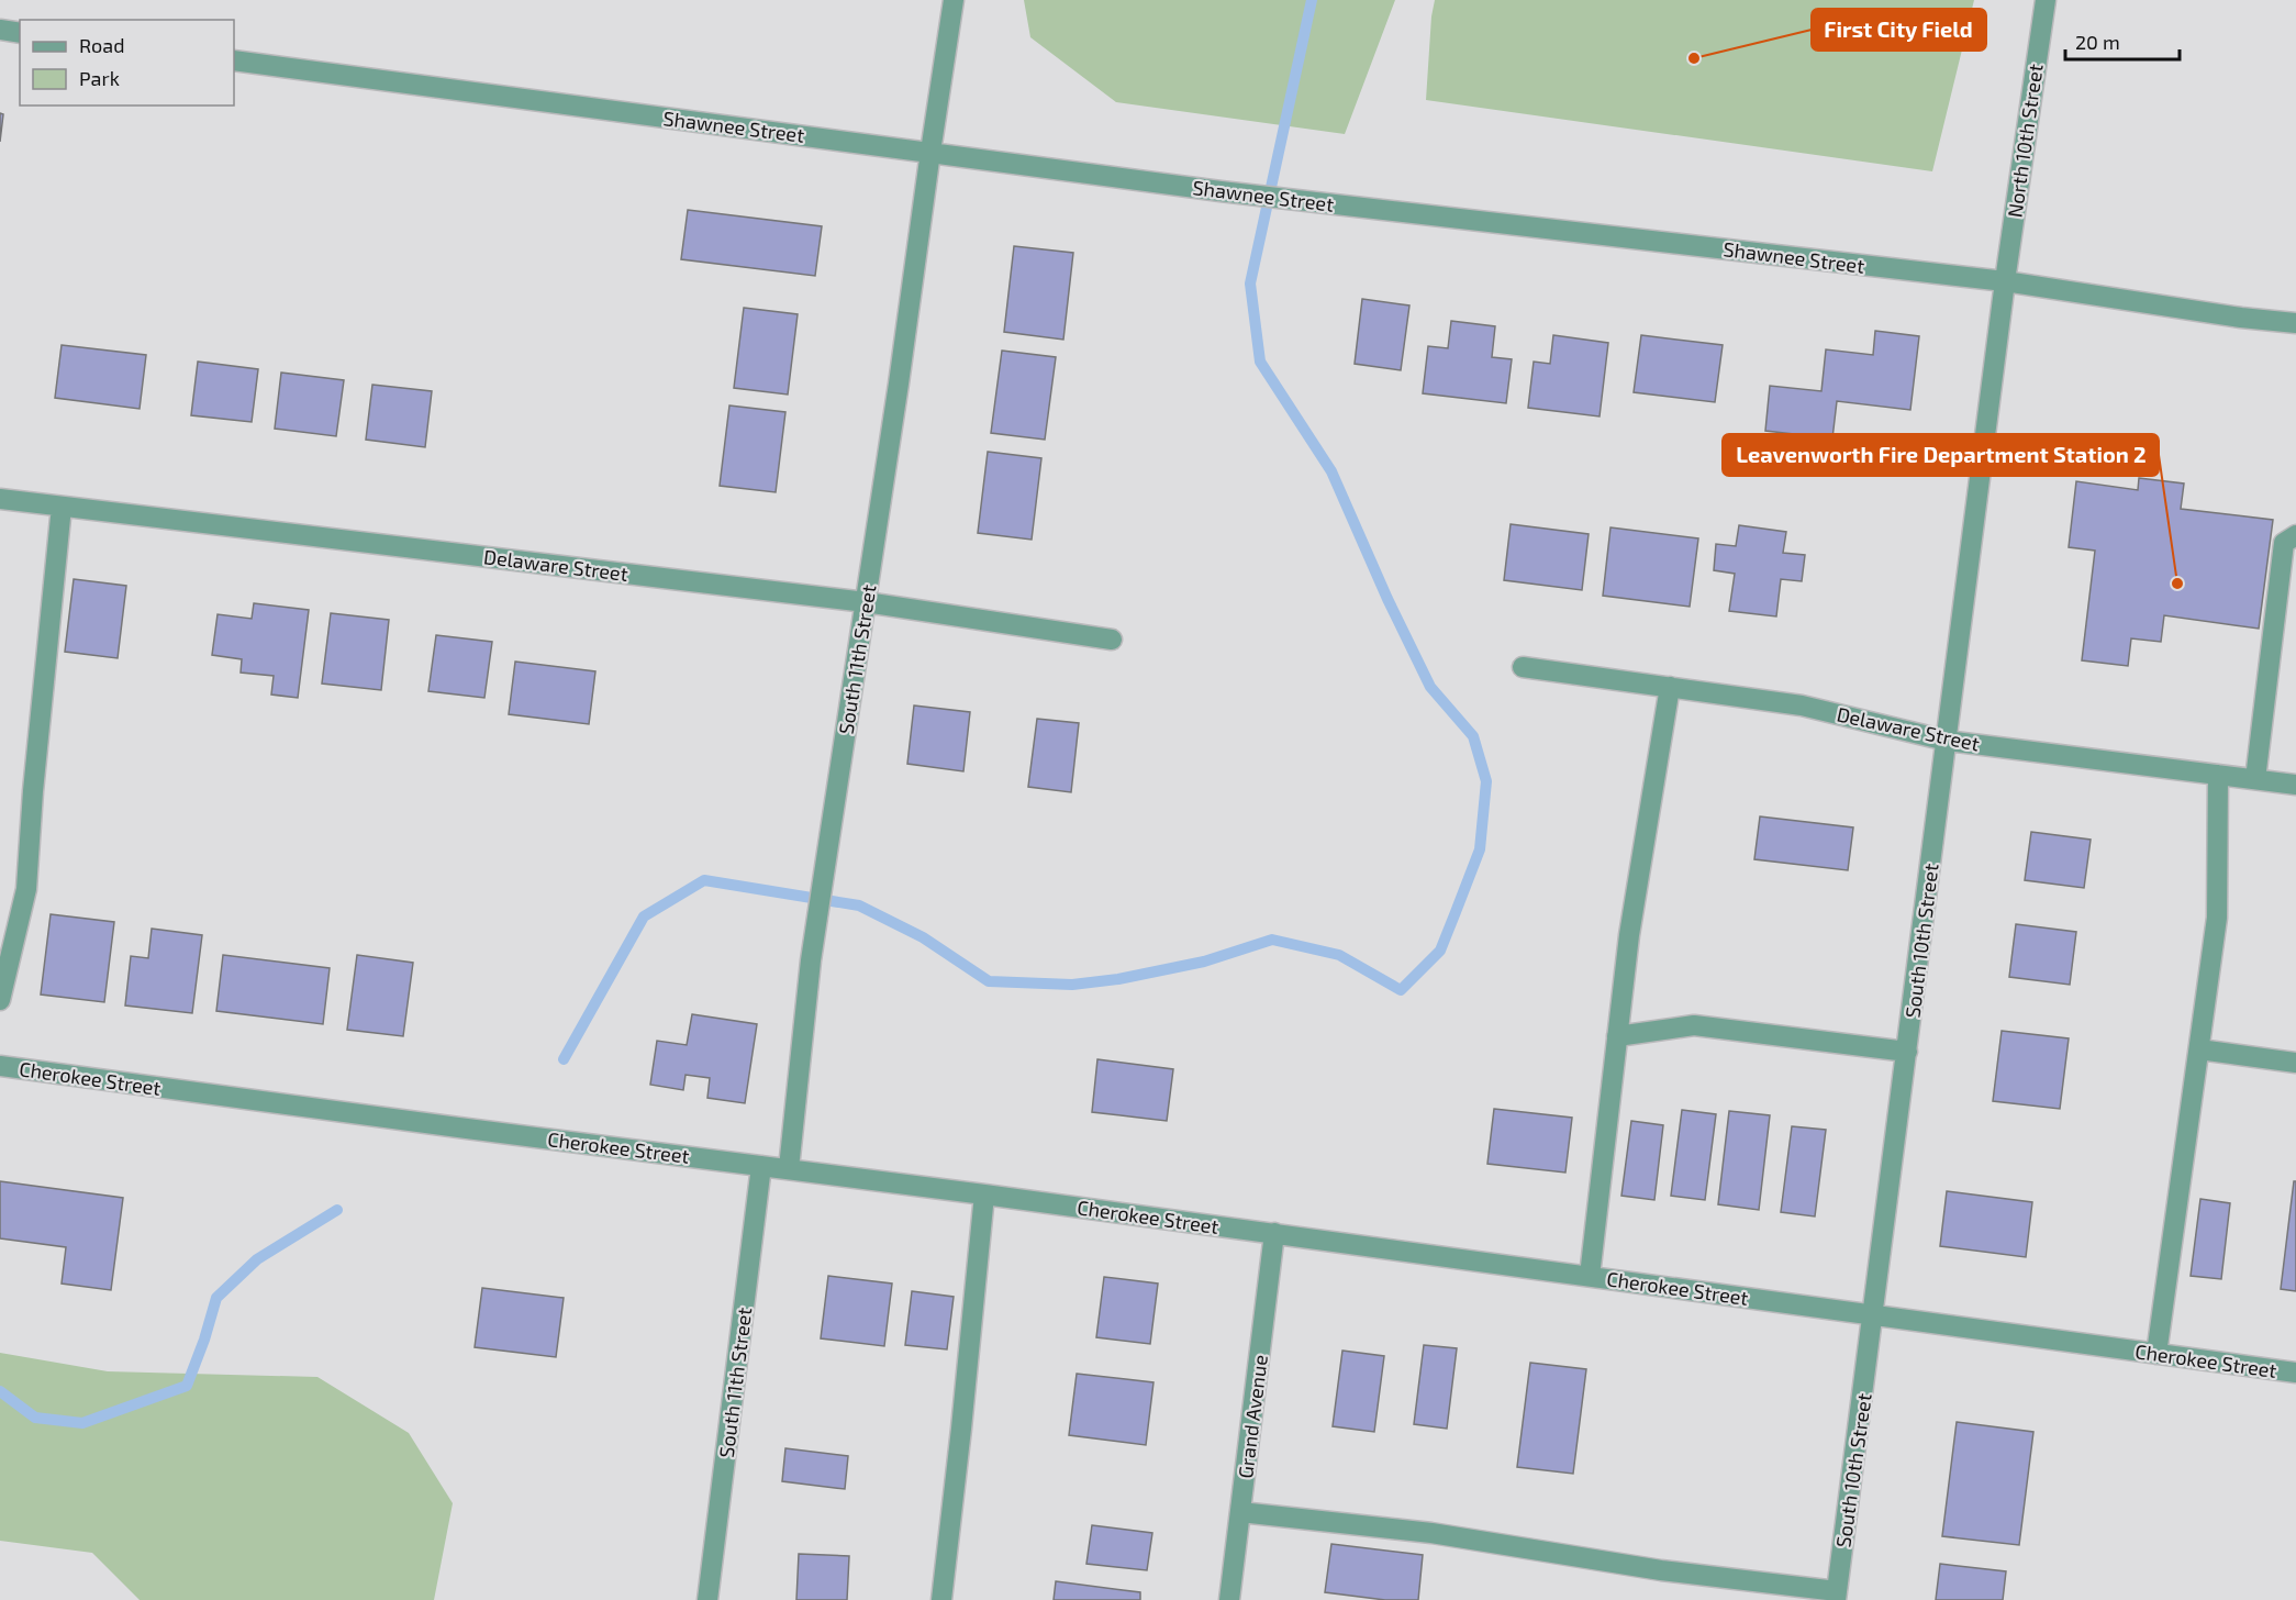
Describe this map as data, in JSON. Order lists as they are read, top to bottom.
{
  "streets": {
    "street": [
      "Shawnee Street",
      "North 10th Street",
      "Delaware Street",
      "South 11th Street",
      "South 10th Street",
      "Cherokee Street",
      "Grand Avenue"
    ]
  },
  "crossings": [
    ["Shawnee Street", "North 10th Street"],
    ["Shawnee Street", "South 11th Street"],
    ["Shawnee Street", "South 10th Street"],
    ["North 10th Street", "South 10th Street"],
    ["Delaware Street", "South 11th Street"],
    ["Delaware Street", "South 10th Street"],
    ["South 11th Street", "Cherokee Street"],
    ["South 10th Street", "Cherokee Street"],
    ["Cherokee Street", "Grand Avenue"]
  ],
  "places": ["First City Field", "Leavenworth Fire Department Station 2"],
  "legend": ["Road", "Park"],
  "scale_bar": "20 m"
}
